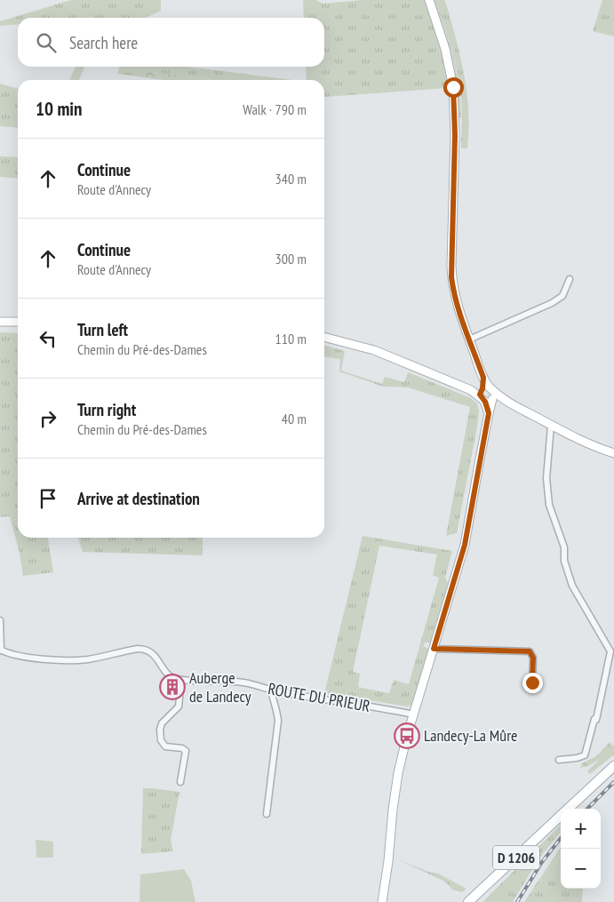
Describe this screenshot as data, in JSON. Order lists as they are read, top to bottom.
{
  "streets": {
    "main road": ["D 1206"],
    "street": ["ROUTE DU PRIEUR"]
  },
  "places": {
    "building": ["Auberge de Landecy"],
    "bus stop": ["Landecy-La Mûre"]
  },
  "page": {
    "search": "Search here",
    "heading": ["10 min", "Walk · 790 m"],
    "list": [
      ["Continue", "Route d'Annecy", "340 m"],
      ["Continue", "Route d'Annecy", "300 m"],
      ["Turn left", "Chemin du Pré-des-Dames", "110 m"],
      ["Turn right", "Chemin du Pré-des-Dames", "40 m"],
      "Arrive at destination"
    ],
    "map_buttons": ["+", "−"]
  }
}
